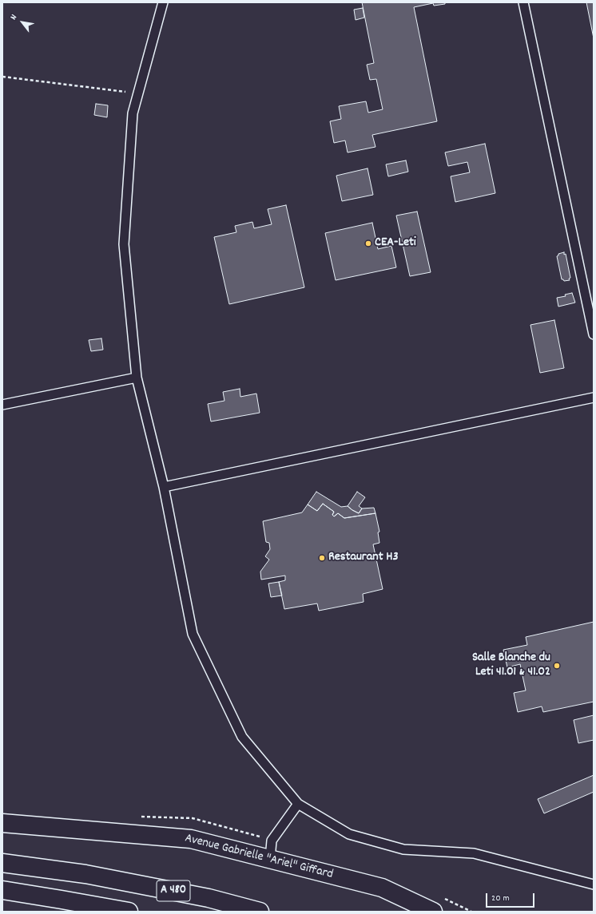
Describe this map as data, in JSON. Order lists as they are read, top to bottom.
{
  "streets": {
    "main road": ["Avenue Gabrielle \"Ariel\" Giffard", "A 480"]
  },
  "places": ["CEA-Leti", "Restaurant H3", "Salle Blanche du Leti 41.01 & 41.02"],
  "scale_bar": "20 m",
  "north": "top left"
}
